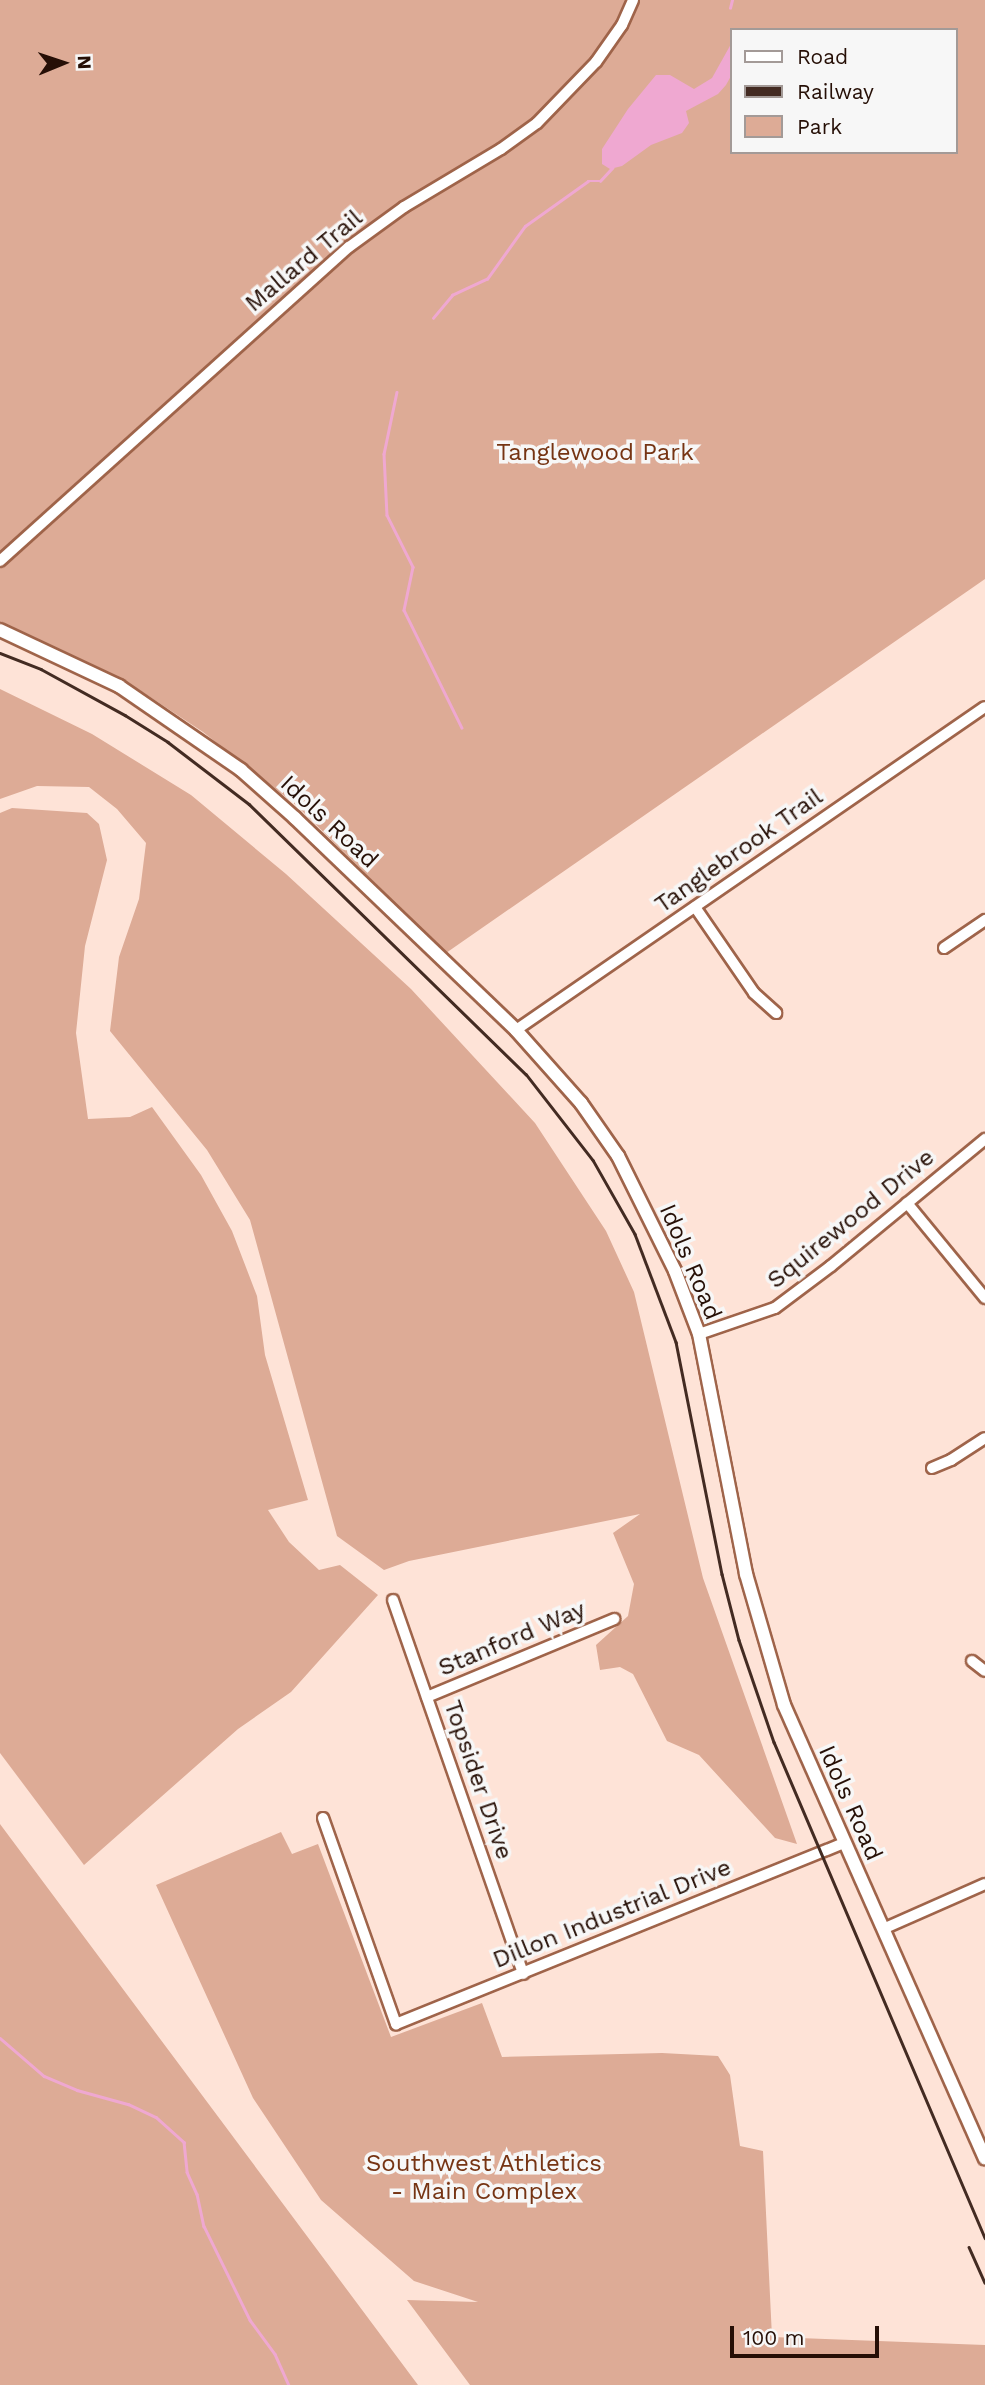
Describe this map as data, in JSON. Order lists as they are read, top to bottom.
{
  "streets": {
    "street": [
      "Mallard Trail",
      "Idols Road",
      "Tanglebrook Trail",
      "Squirewood Drive",
      "Stanford Way",
      "Topsider Drive",
      "Dillon Industrial Drive"
    ]
  },
  "crossings": [
    ["Idols Road", "Tanglebrook Trail"],
    ["Idols Road", "Squirewood Drive"],
    ["Idols Road", "Dillon Industrial Drive"],
    ["Stanford Way", "Topsider Drive"],
    ["Topsider Drive", "Dillon Industrial Drive"]
  ],
  "parks": ["Tanglewood Park", "Southwest Athletics - Main Complex"],
  "legend": ["Road", "Railway", "Park"],
  "scale_bar": "100 m",
  "north": "right"
}
